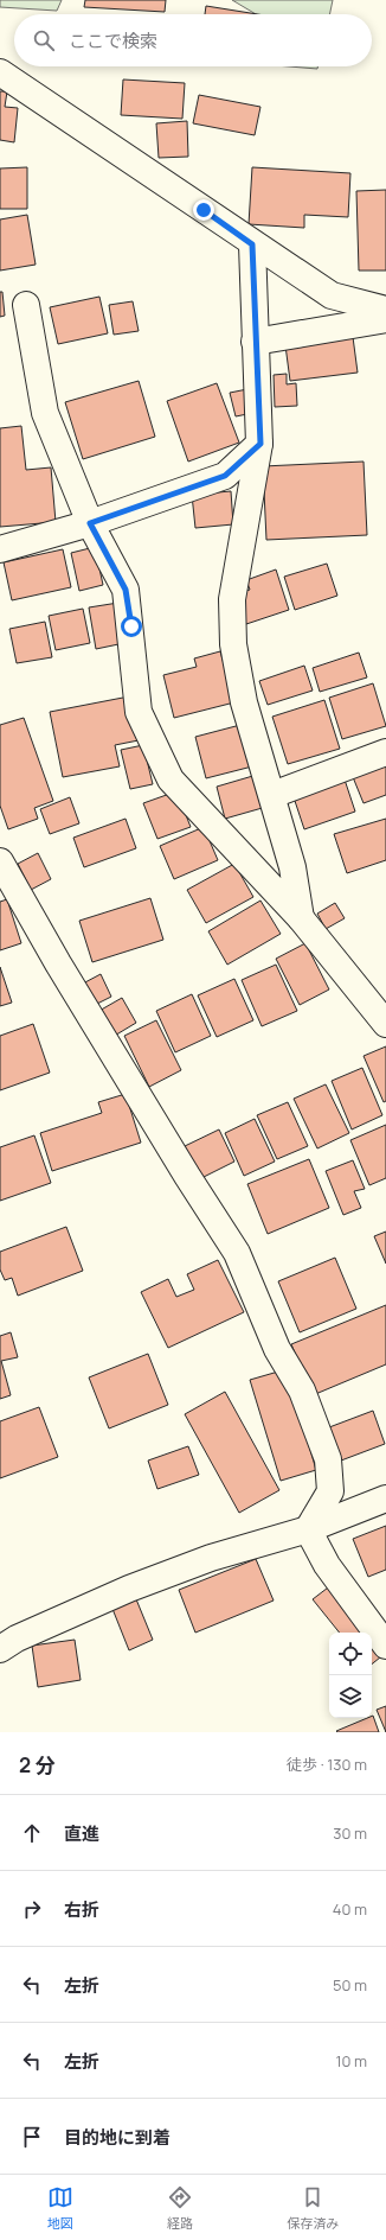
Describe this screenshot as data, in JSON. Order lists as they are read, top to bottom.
{
  "page": {
    "search": "ここで検索",
    "heading": ["2 分", "徒歩 · 130 m"],
    "list": [
      ["直進", "30 m"],
      ["右折", "40 m"],
      ["左折", "50 m"],
      ["左折", "10 m"],
      "目的地に到着"
    ],
    "nav": ["地図", "経路", "保存済み"]
  }
}
